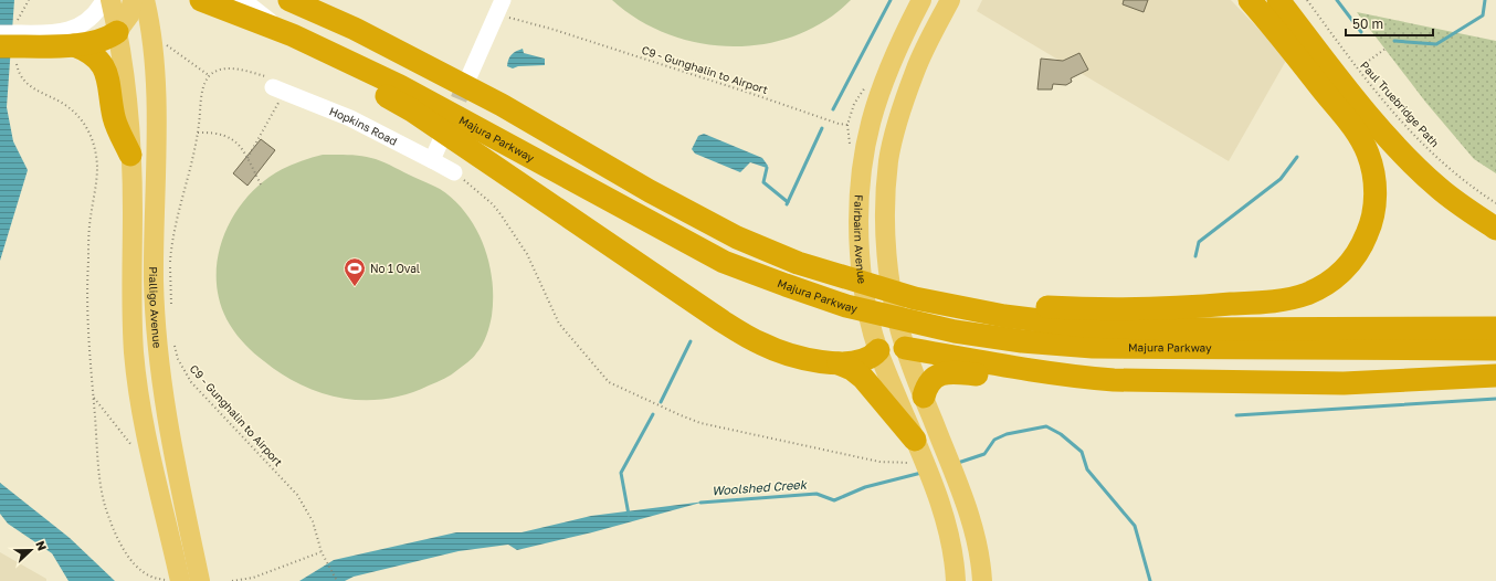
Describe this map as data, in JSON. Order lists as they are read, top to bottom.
{
  "streets": {
    "highway": ["Majura Parkway"],
    "main road": ["Fairbairn Avenue", "Pialligo Avenue"],
    "street": ["Hopkins Road"],
    "path": ["C9 - Gunghalin to Airport", "Paul Truebridge Path"]
  },
  "water": ["Woolshed Creek"],
  "places": {
    "sports": ["No 1 Oval"]
  },
  "scale_bar": "50 m",
  "north": "right"
}
